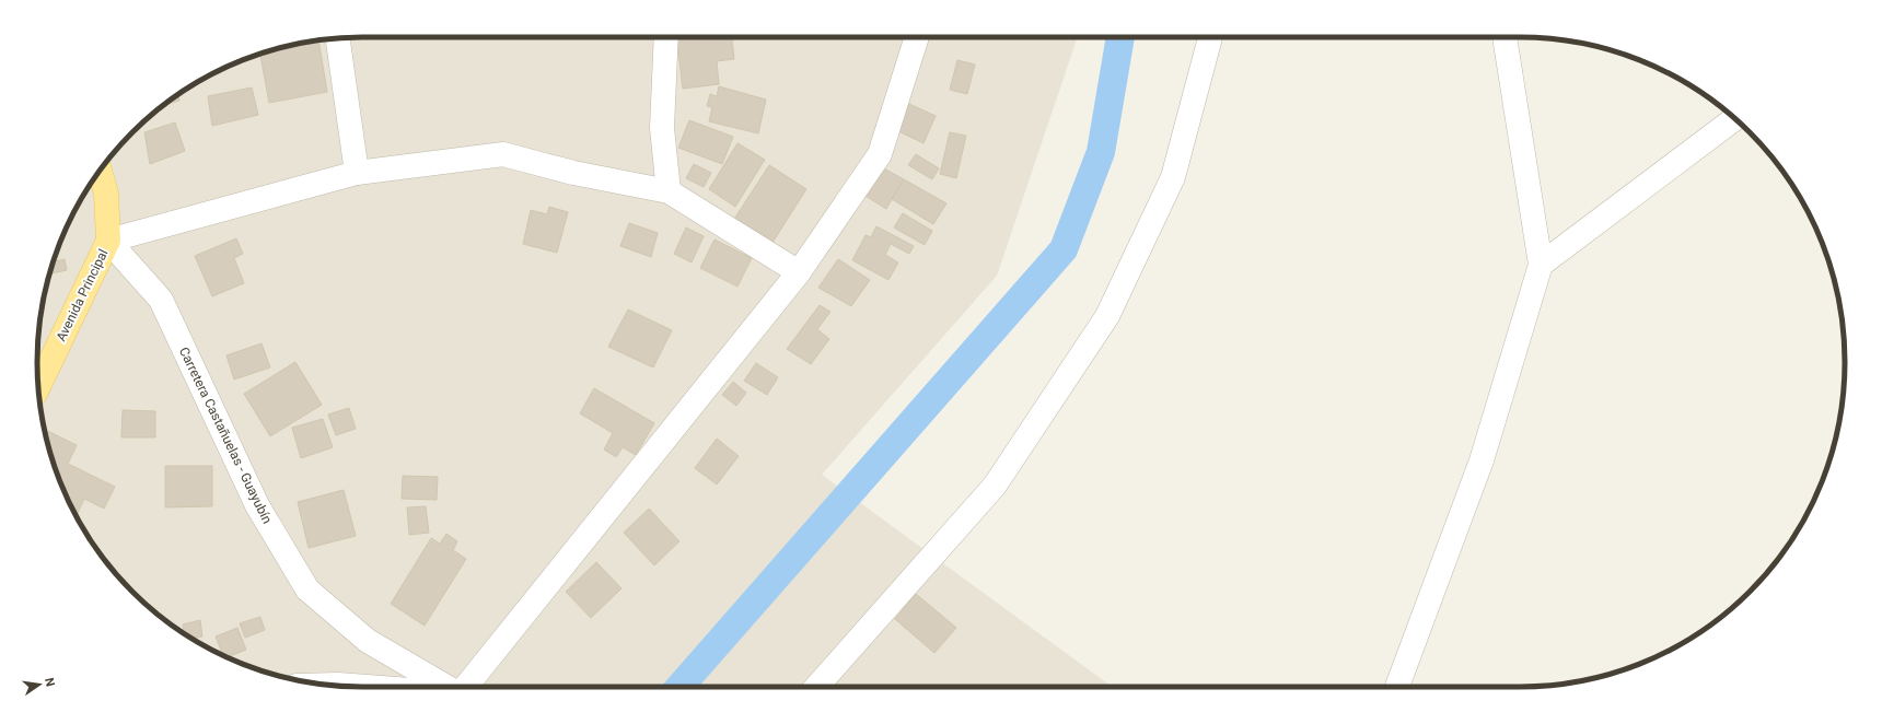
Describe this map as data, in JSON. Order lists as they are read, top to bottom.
{
  "streets": {
    "main road": ["Avenida Principal"],
    "street": ["Carretera Castañuelas - Guayubín"]
  },
  "crossings": [
    ["Avenida Principal", "Carretera Castañuelas - Guayubín"]
  ],
  "north": "right"
}
